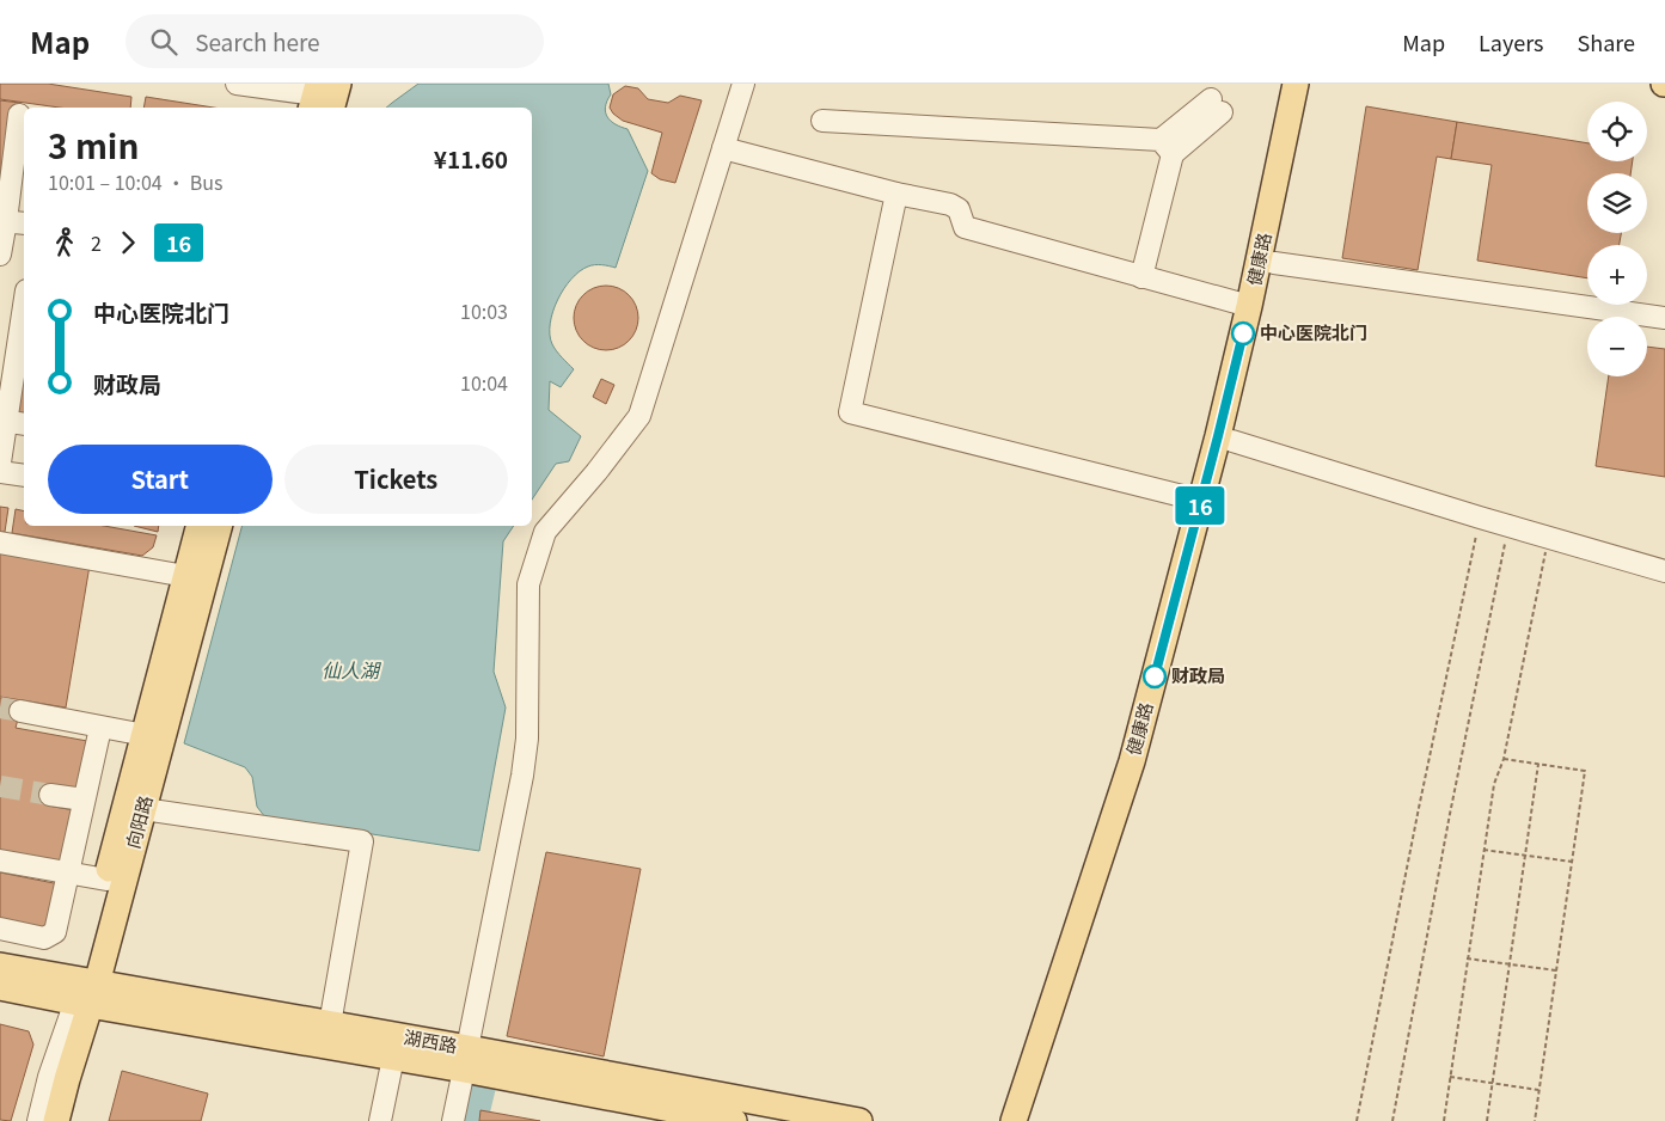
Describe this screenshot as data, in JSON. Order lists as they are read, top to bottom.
{
  "streets": {
    "main road": ["健康路", "向阳路", "湖西路"]
  },
  "crossings": [
    ["向阳路", "湖西路"]
  ],
  "water": ["仙人湖"],
  "places": ["中心医院北门", "财政局"],
  "lines": ["bus line 16"],
  "page": {
    "header": "Map",
    "search": "Search here",
    "nav": ["Map", "Layers", "Share"],
    "on_map": "16",
    "map_buttons": ["+", "−"],
    "heading": ["3 min", "10:01 – 10:04 · Bus", "¥11.60"],
    "legs": ["2", "16"],
    "list": [
      {
        "name": "中心医院北门",
        "value": "10:03"
      },
      {
        "name": "财政局",
        "value": "10:04"
      }
    ],
    "buttons": ["Start", "Tickets"]
  }
}
